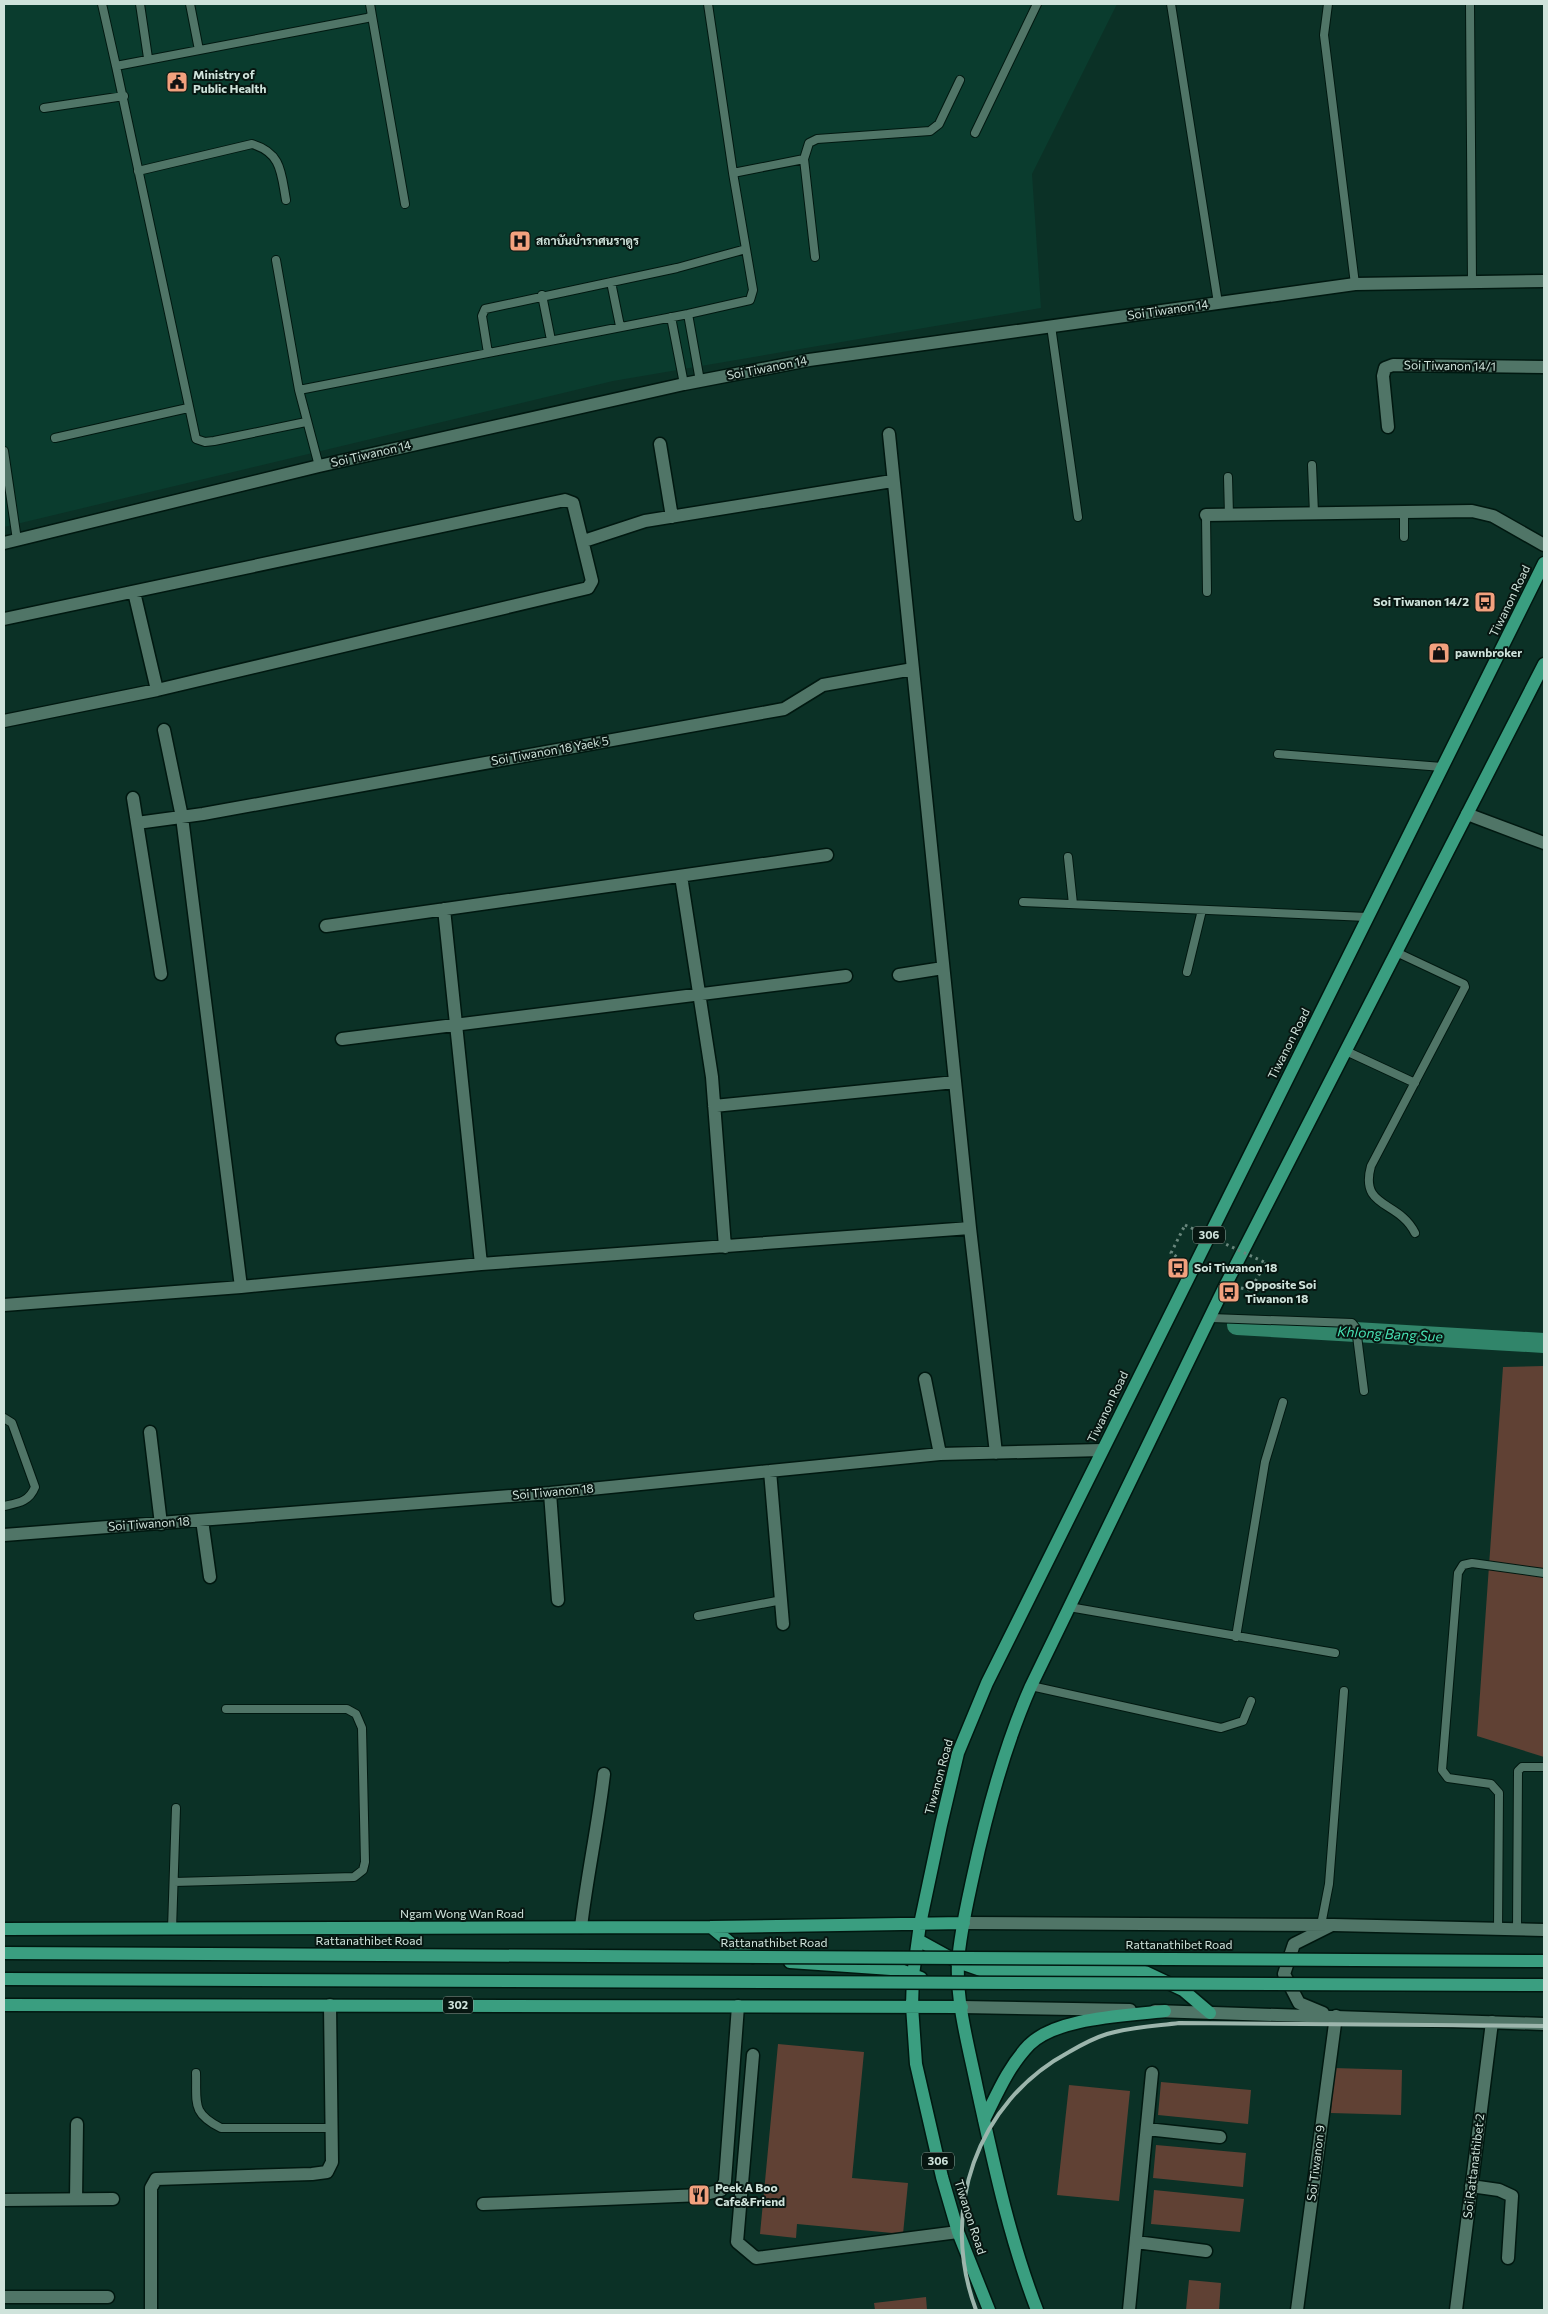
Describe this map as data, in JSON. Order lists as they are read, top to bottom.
{
  "streets": {
    "main road": [
      "Tiwanon Road",
      "306",
      "Ngam Wong Wan Road",
      "Rattanathibet Road",
      "302"
    ],
    "street": [
      "Soi Tiwanon 14",
      "Soi Tiwanon 14/1",
      "Soi Tiwanon 18 Yaek 5",
      "Soi Tiwanon 18",
      "Soi Tiwanon 9",
      "Soi Rattanathibet 2"
    ]
  },
  "crossings": [
    ["Tiwanon Road", "Soi Tiwanon 18"],
    ["Tiwanon Road", "Ngam Wong Wan Road"],
    ["Tiwanon Road", "Rattanathibet Road"],
    ["Tiwanon Road", "302"],
    ["Ngam Wong Wan Road", "Rattanathibet Road"],
    ["302", "Soi Tiwanon 9"],
    ["302", "Soi Rattanathibet 2"]
  ],
  "water": ["Khlong Bang Sue"],
  "places": {
    "public building": ["Ministry of Public Health"],
    "hospital": ["สถาบันบำราศนราดูร"],
    "bus stop": ["Soi Tiwanon 14/2", "Soi Tiwanon 18", "Opposite Soi Tiwanon 18"],
    "shop": ["pawnbroker"],
    "restaurant": ["Peek A Boo Cafe&Friend"]
  }
}
